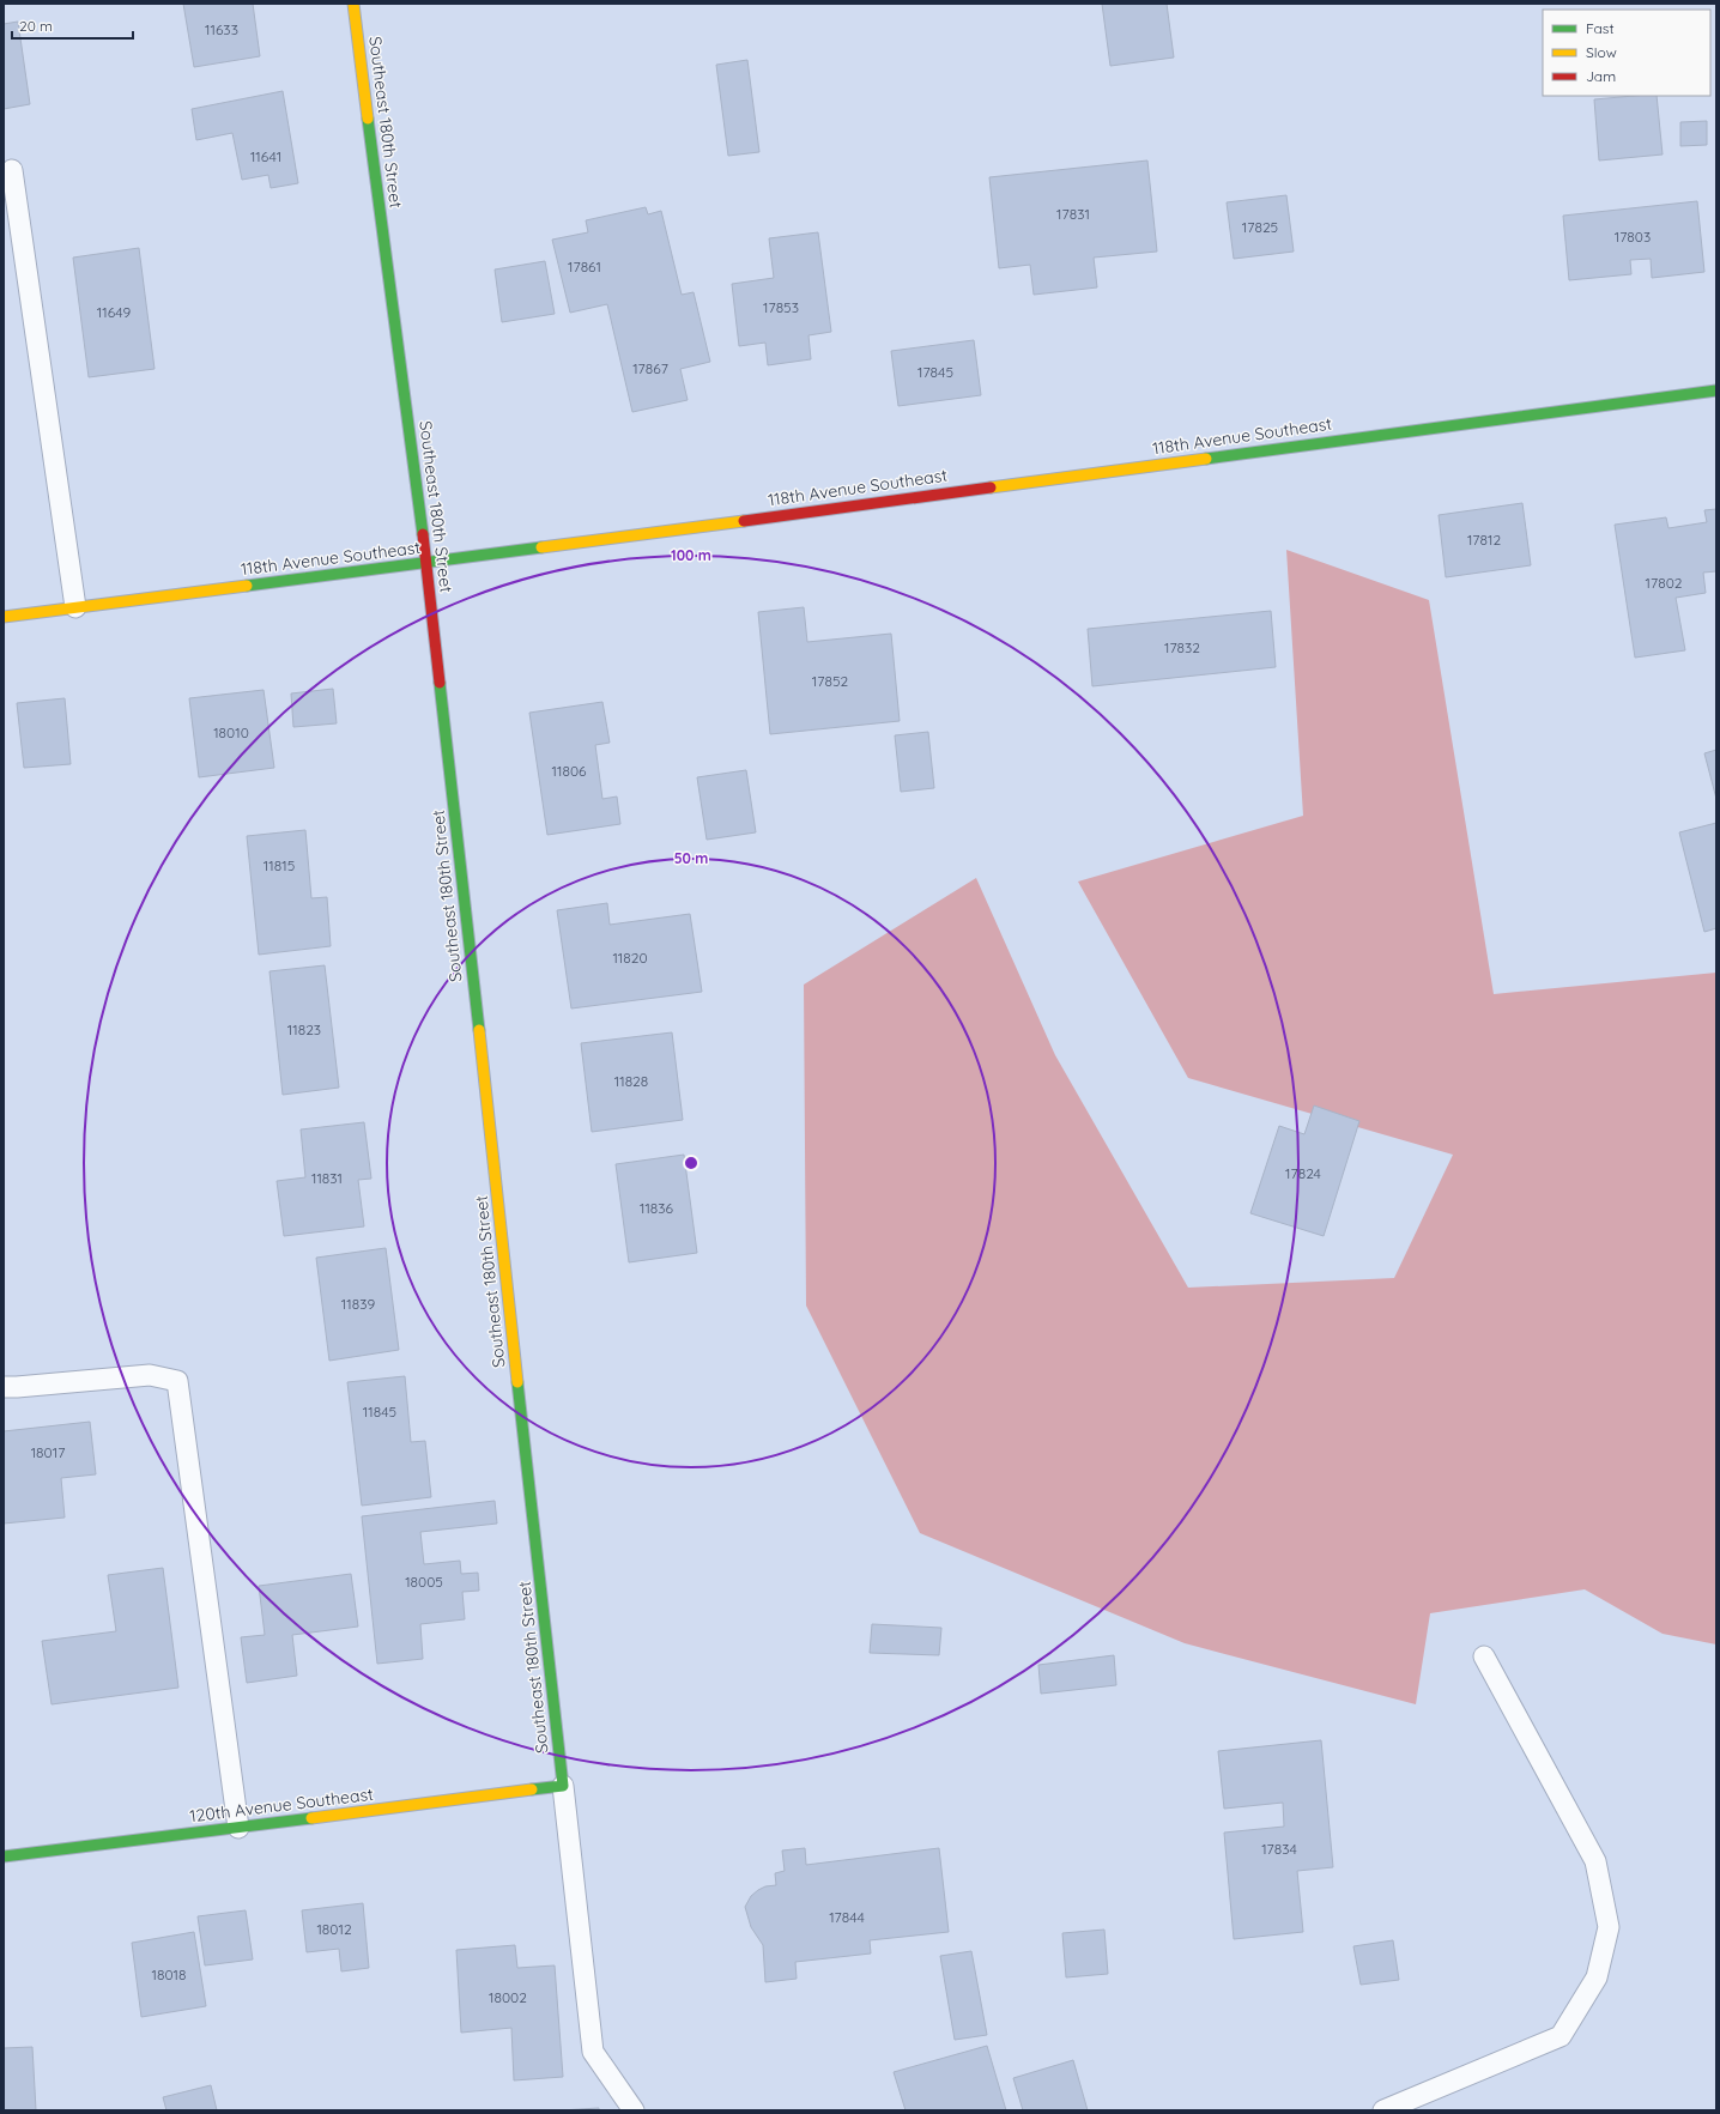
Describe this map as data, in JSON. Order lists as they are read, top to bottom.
{
  "streets": {
    "street": ["Southeast 180th Street", "118th Avenue Southeast", "120th Avenue Southeast"]
  },
  "crossings": [
    ["Southeast 180th Street", "118th Avenue Southeast"],
    ["Southeast 180th Street", "120th Avenue Southeast"]
  ],
  "house_numbers": [
    "11633",
    "11641",
    "17831",
    "17825",
    "17803",
    "17861",
    "17853",
    "11649",
    "17867",
    "17845",
    "17812",
    "17802",
    "17832",
    "17852",
    "18010",
    "11806",
    "11815",
    "11820",
    "11823",
    "11828",
    "17824",
    "11831",
    "11836",
    "11839",
    "11845",
    "18017",
    "18005",
    "17834",
    "17844",
    "18012",
    "18018",
    "18002"
  ],
  "legend": ["Fast", "Slow", "Jam"],
  "scale_bar": "20 m",
  "rings": ["100 m", "50 m"]
}
